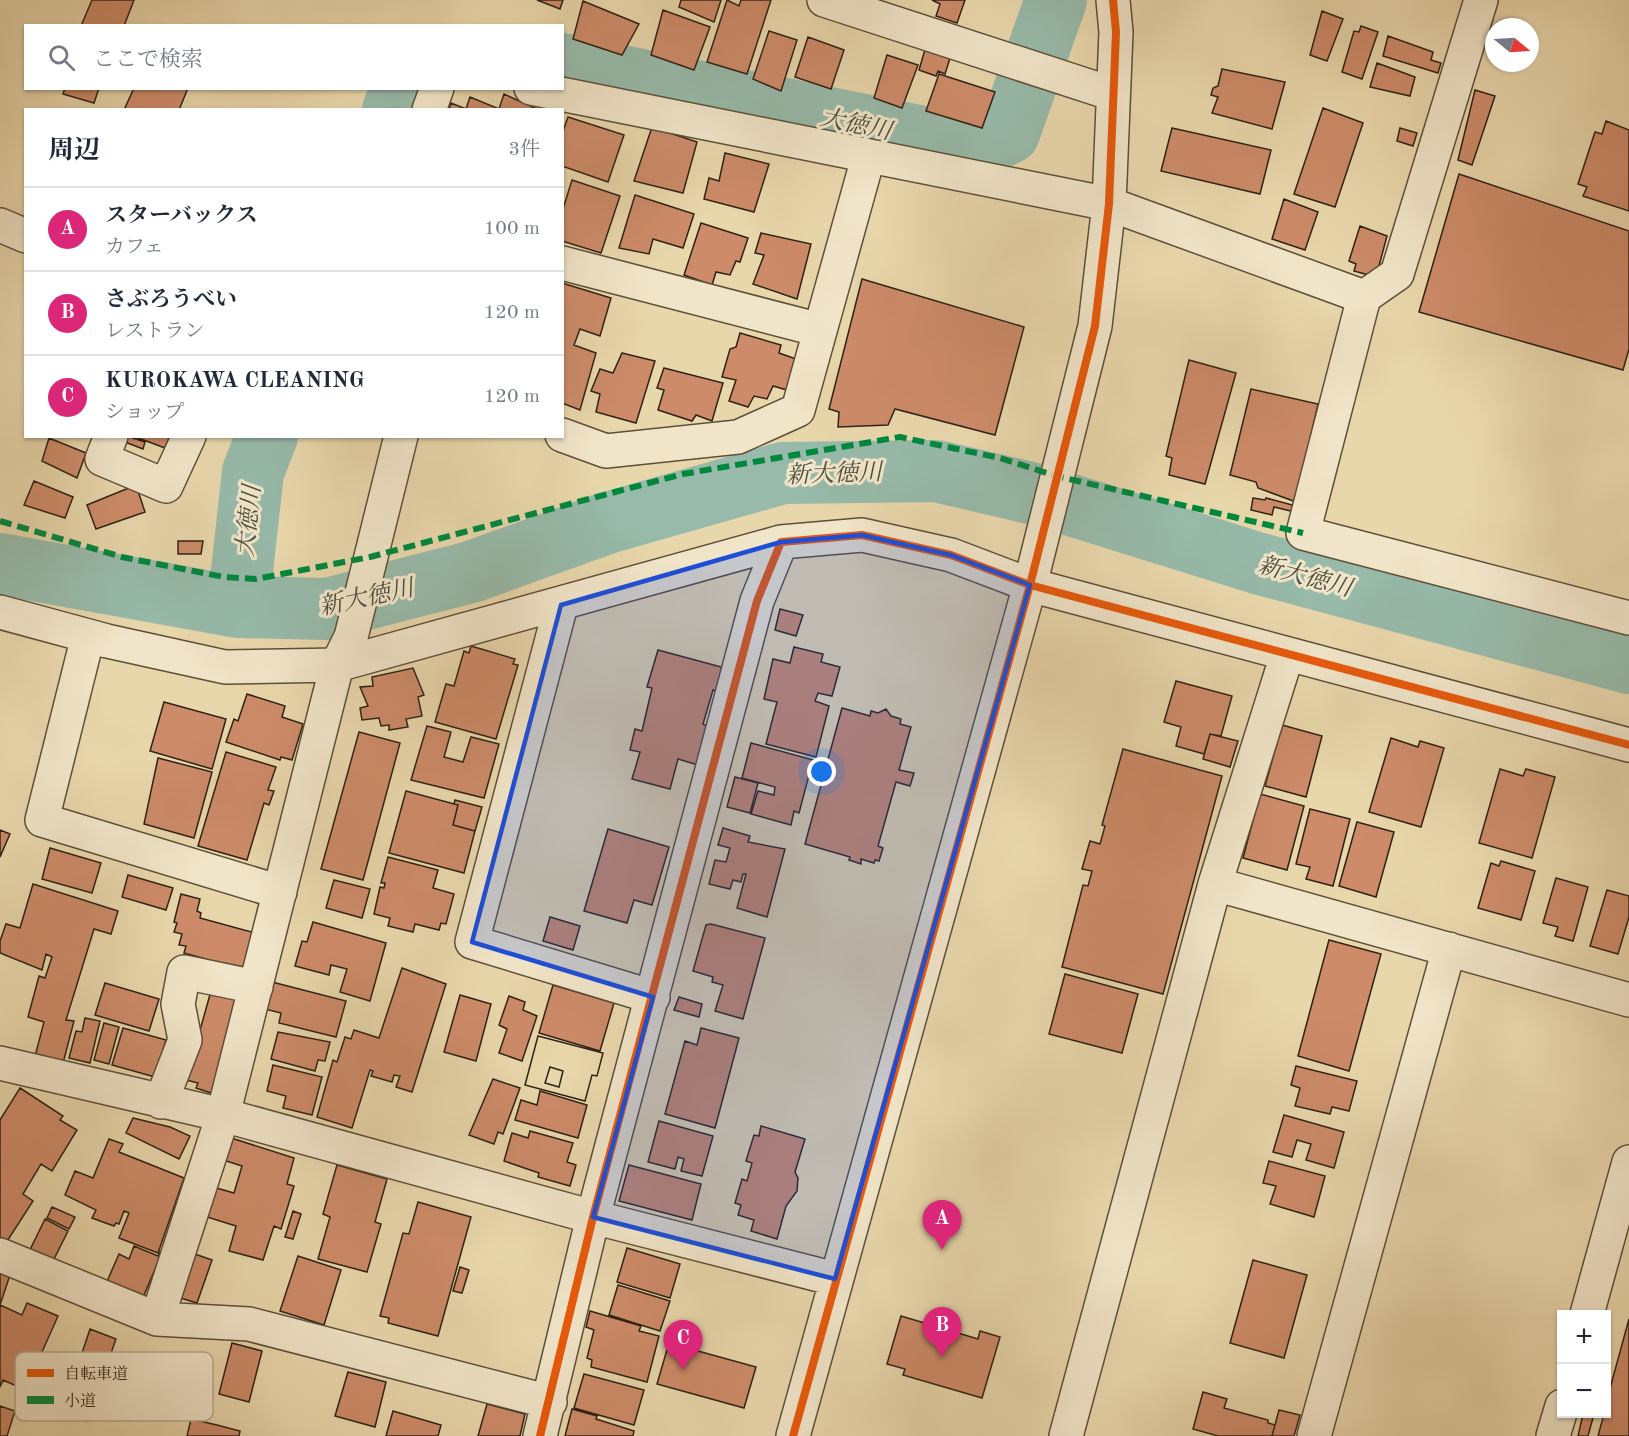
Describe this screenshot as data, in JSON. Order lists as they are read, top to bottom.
{
  "water": ["大徳川", "新大徳川"],
  "legend": ["自転車道", "小道"],
  "north": "right",
  "page": {
    "search": "ここで検索",
    "heading": ["周辺", "3件"],
    "list": [
      {
        "mark": "A",
        "name": "スターバックス",
        "note": "カフェ",
        "value": "100 m"
      },
      {
        "mark": "B",
        "name": "さぶろうべい",
        "note": "レストラン",
        "value": "120 m"
      },
      {
        "mark": "C",
        "name": "KUROKAWA CLEANING",
        "note": "ショップ",
        "value": "120 m"
      }
    ],
    "pins": ["A", "B", "C"],
    "map_buttons": ["+", "−"]
  }
}
